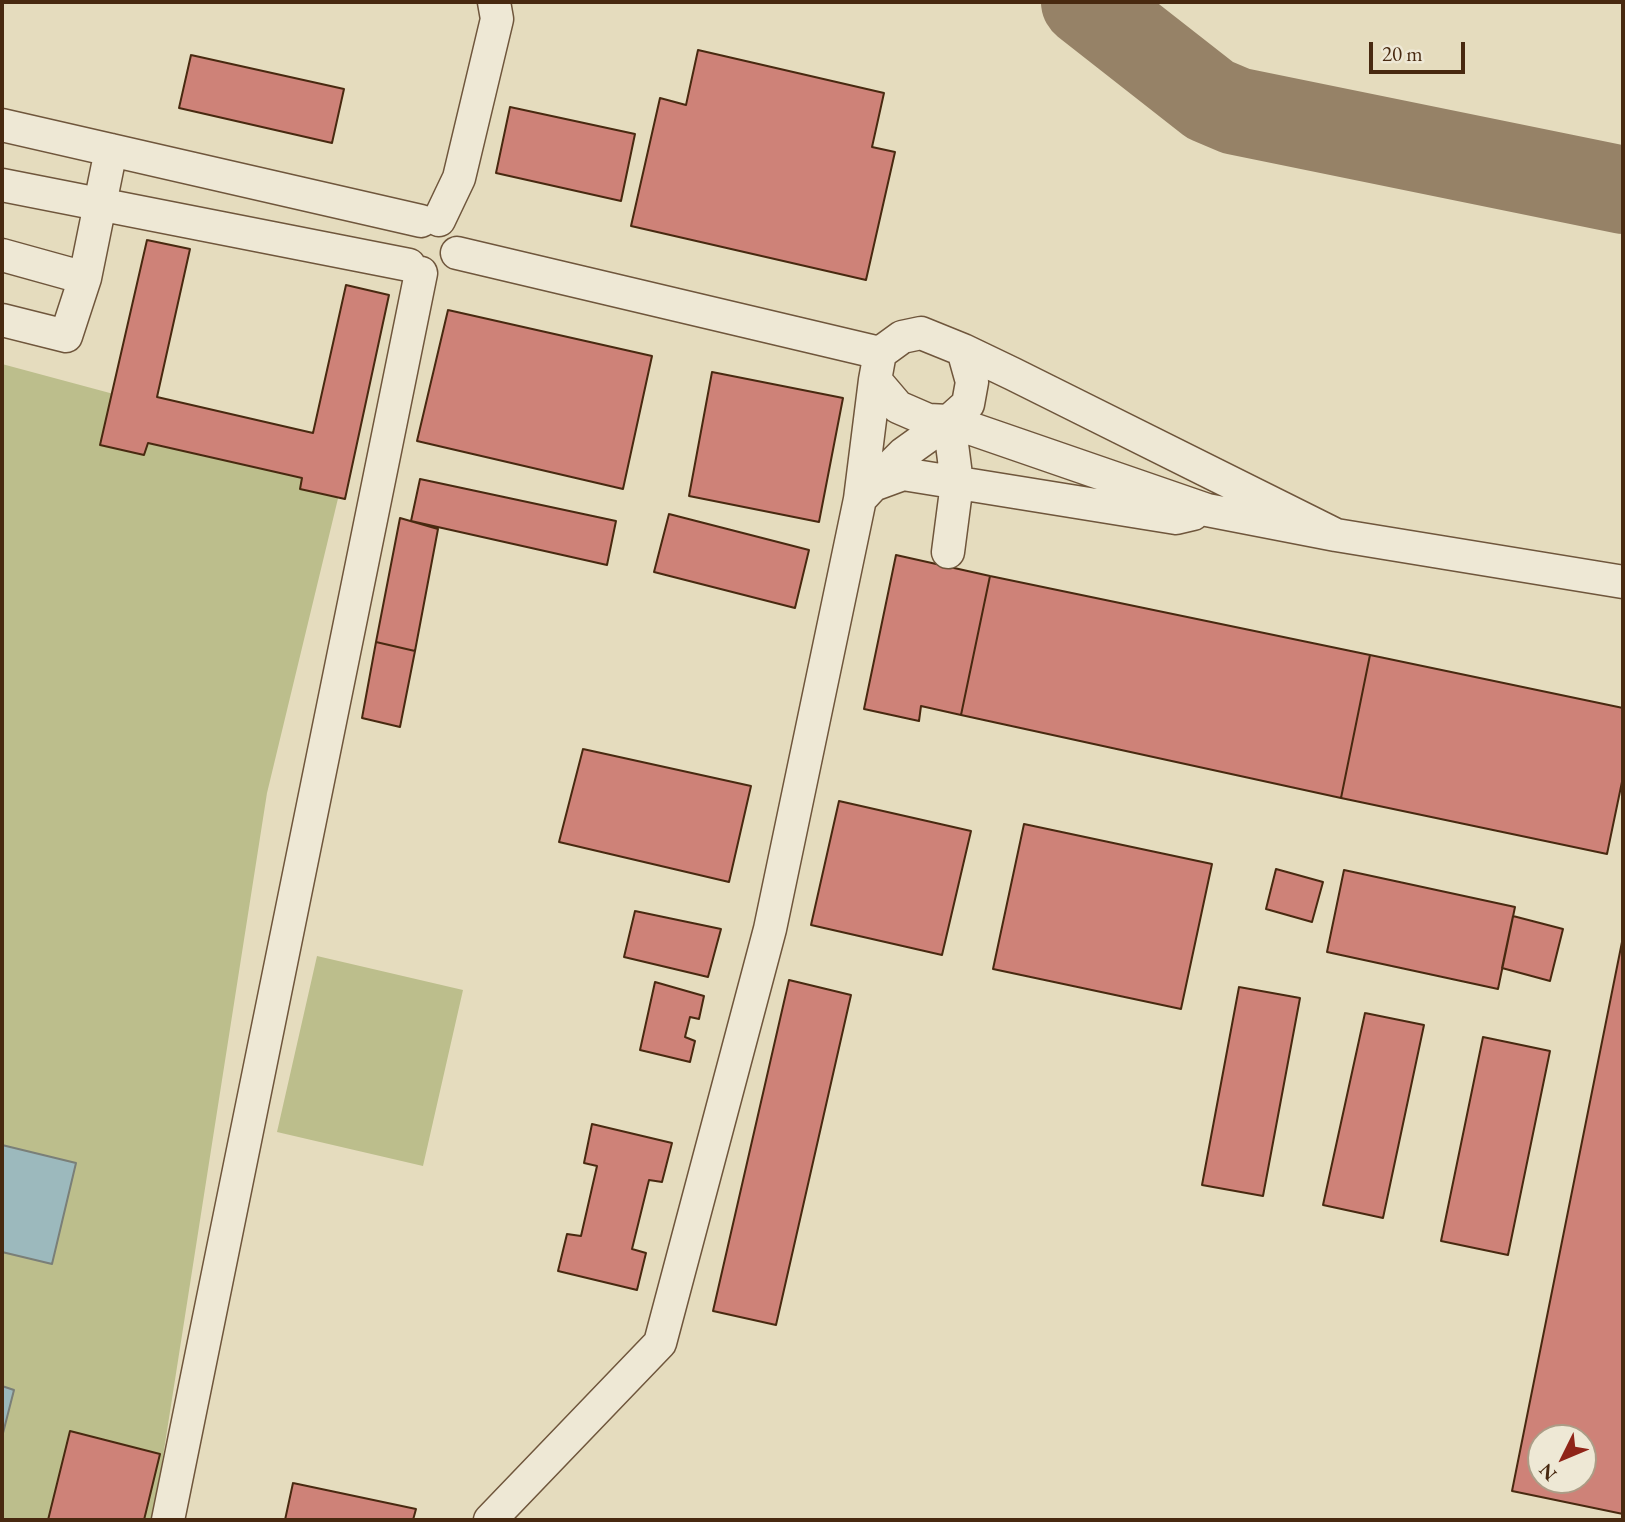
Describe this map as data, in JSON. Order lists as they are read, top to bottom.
{
  "scale_bar": "20 m",
  "north": "bottom left"
}
